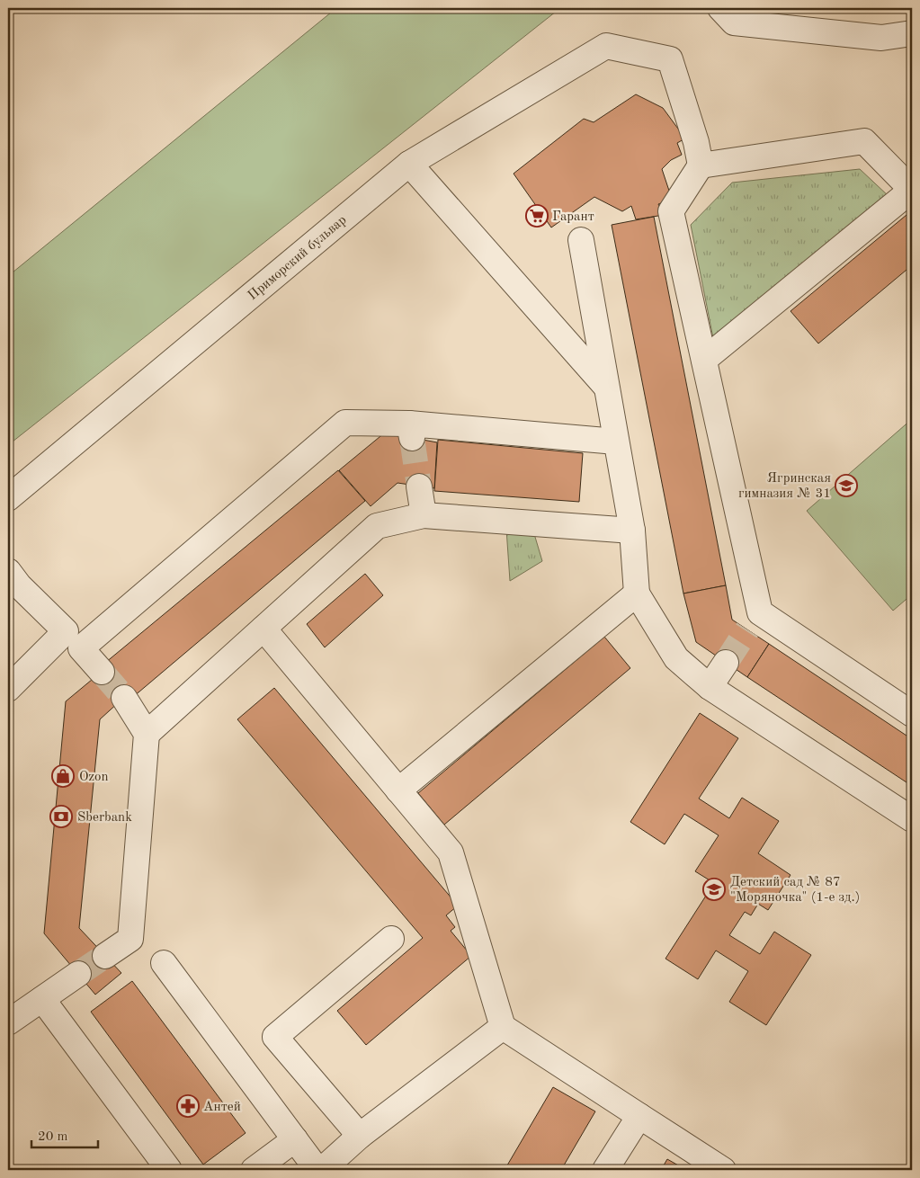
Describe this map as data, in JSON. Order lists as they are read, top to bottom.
{
  "streets": {
    "street": ["Приморский бульвар"]
  },
  "places": {
    "supermarket": ["Гарант"],
    "school or university": ["Ягринская гимназия № 31", "Детский сад № 87 \"Моряночка\" (1-е зд.)"],
    "shop": ["Ozon"],
    "bank": ["Sberbank"],
    "pharmacy": ["Антей"]
  },
  "scale_bar": "20 m"
}
